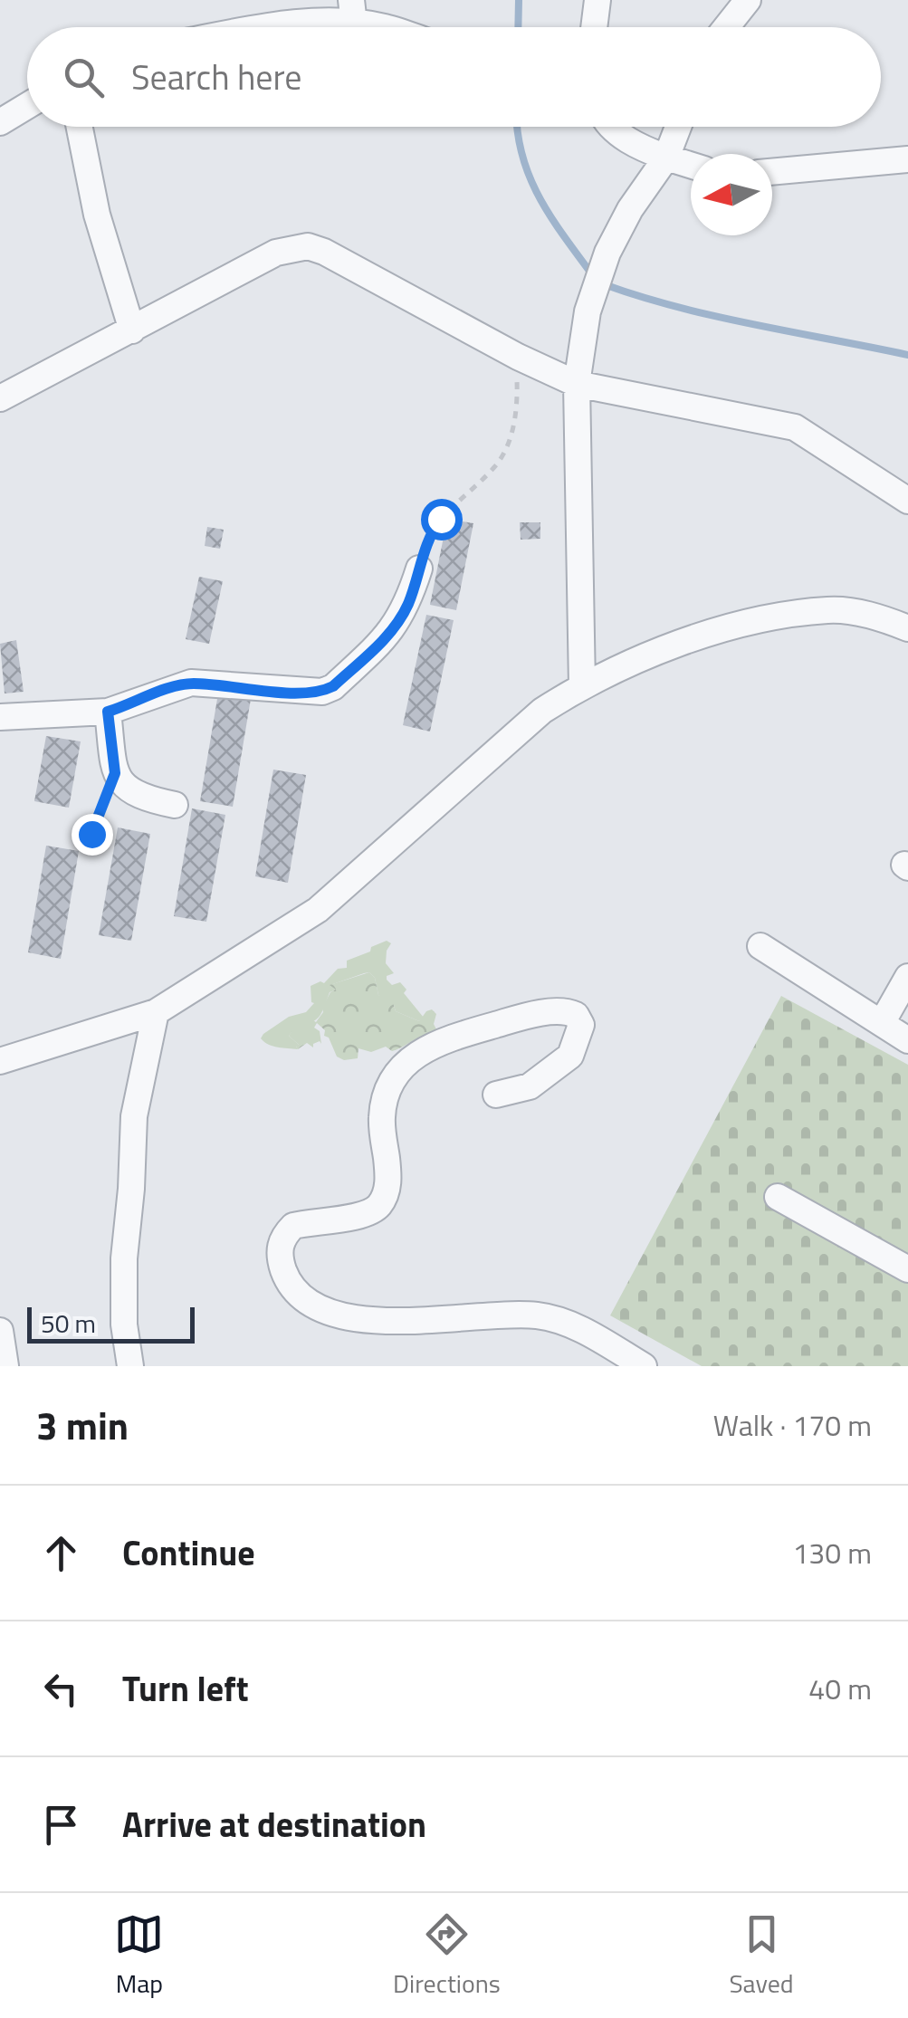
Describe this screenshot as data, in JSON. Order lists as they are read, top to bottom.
{
  "scale_bar": "50 m",
  "north": "left",
  "page": {
    "search": "Search here",
    "scale": "50 m",
    "heading": ["3 min", "Walk · 170 m"],
    "list": [
      ["Continue", "130 m"],
      ["Turn left", "40 m"],
      "Arrive at destination"
    ],
    "nav": ["Map", "Directions", "Saved"]
  }
}
